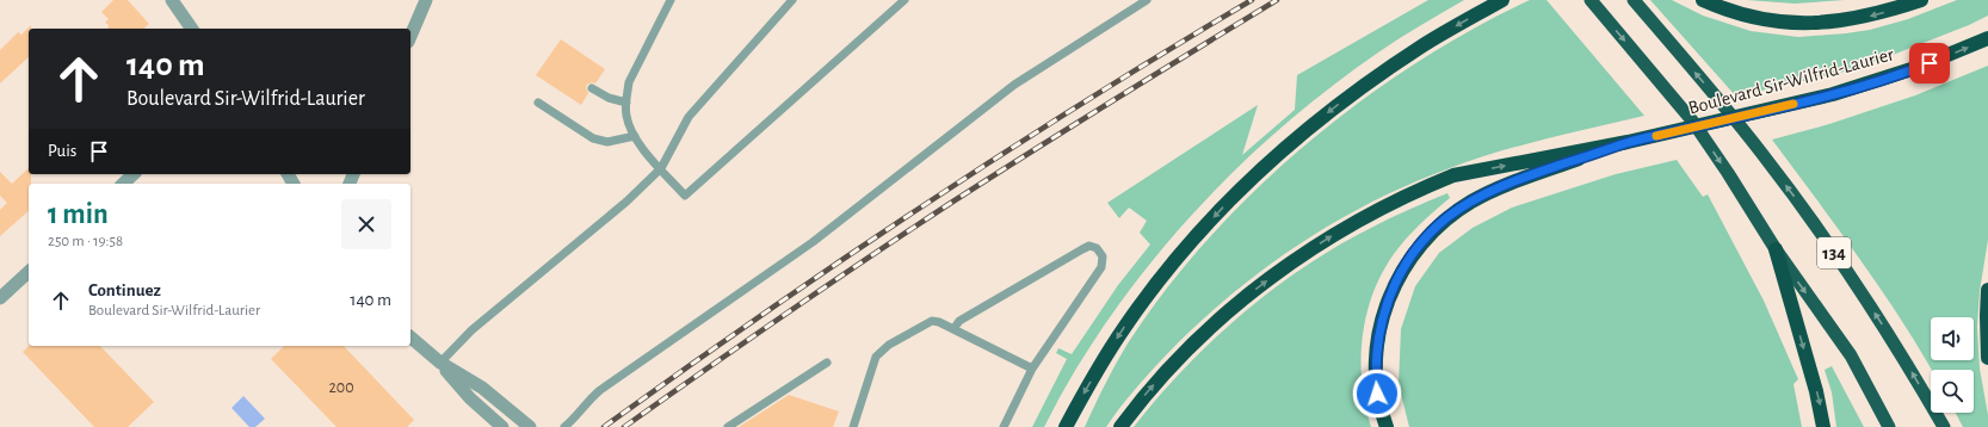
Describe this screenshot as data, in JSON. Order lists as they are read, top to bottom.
{
  "streets": {
    "highway": ["Boulevard Sir-Wilfrid-Laurier", "134"]
  },
  "house_numbers": ["200"],
  "page": {
    "turn": ["140 m", "Boulevard Sir-Wilfrid-Laurier"],
    "then": "Puis",
    "heading": ["1 min", "250 m · 19:58"],
    "list": [
      {
        "name": "Continuez",
        "note": "Boulevard Sir-Wilfrid-Laurier",
        "value": "140 m"
      }
    ]
  }
}
